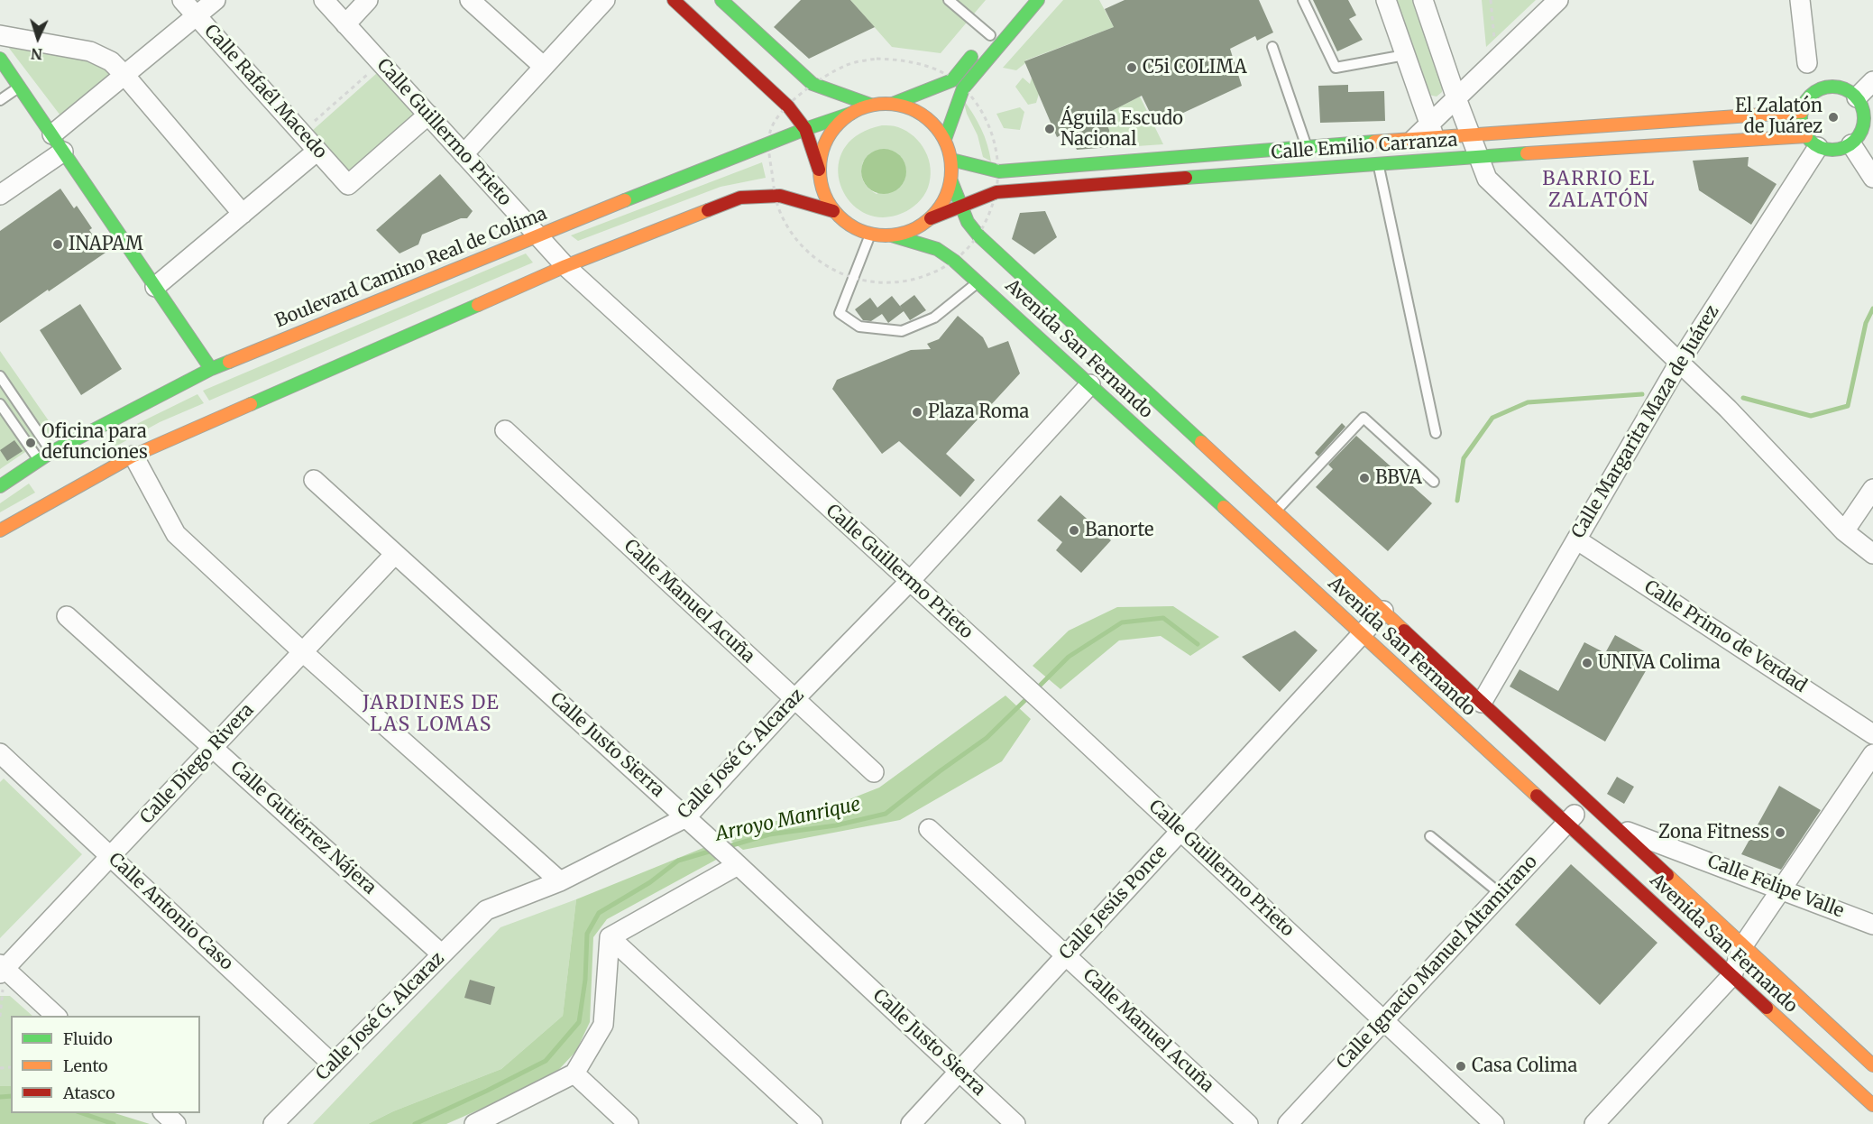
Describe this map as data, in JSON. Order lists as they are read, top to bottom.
{
  "streets": {
    "main road": ["Calle Emilio Carranza", "Boulevard Camino Real de Colima", "Avenida San Fernando"],
    "street": [
      "Calle Rafaél Macedo",
      "Calle Guillermo Prieto",
      "Calle Margarita Maza de Juárez",
      "Calle Manuel Acuña",
      "Calle Primo de Verdad",
      "Calle Justo Sierra",
      "Calle José G. Alcaraz",
      "Calle Diego Rivera",
      "Calle Gutiérrez Nájera",
      "Calle Felipe Valle",
      "Calle Jesús Ponce",
      "Calle Antonio Caso",
      "Calle Ignacio Manuel Altamirano"
    ]
  },
  "crossings": [
    ["Calle Rafaél Macedo", "Calle Guillermo Prieto"],
    ["Calle Guillermo Prieto", "Boulevard Camino Real de Colima"],
    ["Calle Guillermo Prieto", "Calle José G. Alcaraz"],
    ["Calle Guillermo Prieto", "Calle Jesús Ponce"],
    ["Calle Guillermo Prieto", "Calle Ignacio Manuel Altamirano"],
    ["Calle Emilio Carranza", "Boulevard Camino Real de Colima"],
    ["Calle Emilio Carranza", "Avenida San Fernando"],
    ["Calle Emilio Carranza", "Calle Margarita Maza de Juárez"],
    ["Boulevard Camino Real de Colima", "Avenida San Fernando"],
    ["Avenida San Fernando", "Calle Margarita Maza de Juárez"],
    ["Avenida San Fernando", "Calle José G. Alcaraz"],
    ["Avenida San Fernando", "Calle Felipe Valle"],
    ["Avenida San Fernando", "Calle Jesús Ponce"],
    ["Avenida San Fernando", "Calle Ignacio Manuel Altamirano"],
    ["Calle Margarita Maza de Juárez", "Calle Primo de Verdad"],
    ["Calle Manuel Acuña", "Calle José G. Alcaraz"],
    ["Calle Manuel Acuña", "Calle Jesús Ponce"],
    ["Calle Justo Sierra", "Calle José G. Alcaraz"],
    ["Calle Justo Sierra", "Calle Diego Rivera"],
    ["Calle Justo Sierra", "Calle Jesús Ponce"],
    ["Calle José G. Alcaraz", "Calle Gutiérrez Nájera"],
    ["Calle José G. Alcaraz", "Calle Antonio Caso"],
    ["Calle Diego Rivera", "Calle Gutiérrez Nájera"],
    ["Calle Diego Rivera", "Calle Antonio Caso"]
  ],
  "districts": ["BARRIO EL ZALATÓN", "JARDINES DE LAS LOMAS"],
  "water": ["Arroyo Manrique"],
  "places": [
    "C5i COLIMA",
    "El Zalatón de Juárez",
    "Águila Escudo Nacional",
    "INAPAM",
    "Plaza Roma",
    "Oficina para defunciones",
    "BBVA",
    "Banorte",
    "UNIVA Colima",
    "Zona Fitness",
    "Casa Colima"
  ],
  "legend": ["Fluido", "Lento", "Atasco"],
  "north": "bottom"
}
